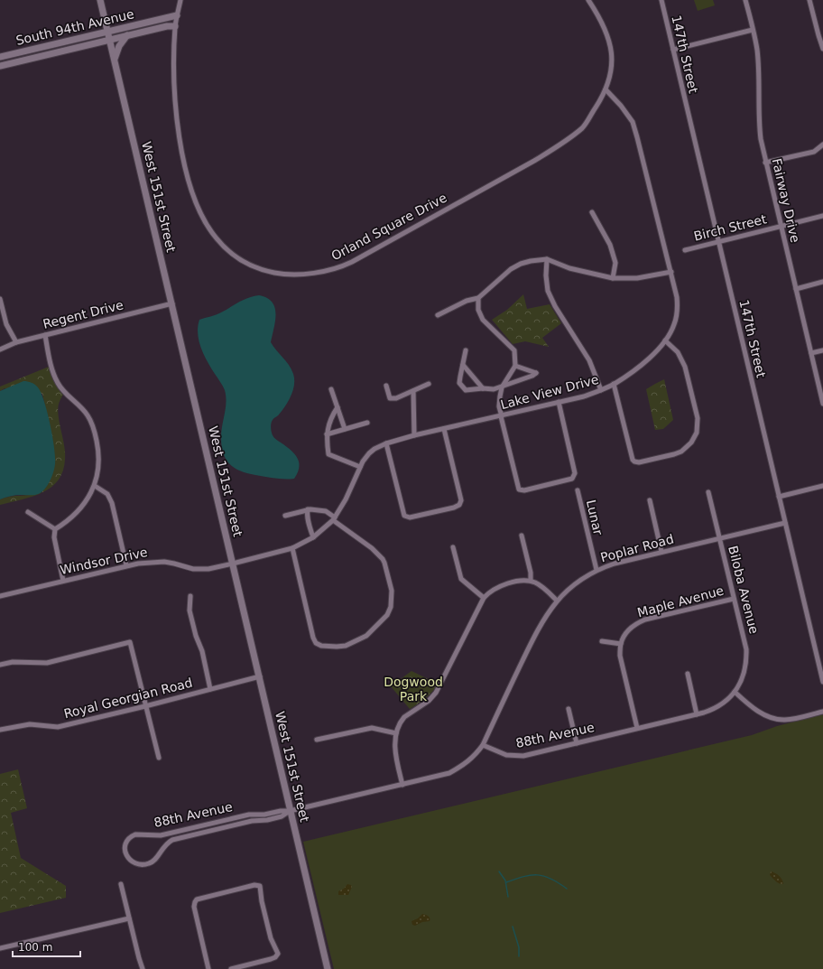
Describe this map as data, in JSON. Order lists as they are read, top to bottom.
{
  "streets": {
    "street": [
      "South 94th Avenue",
      "147th Street",
      "West 151st Street",
      "Fairway Drive",
      "Orland Square Drive",
      "Birch Street",
      "Regent Drive",
      "Lake View Drive",
      "Lunar",
      "Poplar Road",
      "Windsor Drive",
      "Biloba Avenue",
      "Maple Avenue",
      "Royal Georgian Road",
      "88th Avenue"
    ]
  },
  "crossings": [
    ["South 94th Avenue", "West 151st Street"],
    ["South 94th Avenue", "Orland Square Drive"],
    ["147th Street", "Birch Street"],
    ["147th Street", "Poplar Road"],
    ["West 151st Street", "Regent Drive"],
    ["West 151st Street", "Lake View Drive"],
    ["West 151st Street", "Windsor Drive"],
    ["West 151st Street", "Royal Georgian Road"],
    ["West 151st Street", "88th Avenue"],
    ["Fairway Drive", "Birch Street"],
    ["Orland Square Drive", "Lake View Drive"],
    ["Lake View Drive", "Windsor Drive"],
    ["Lunar", "Poplar Road"],
    ["Poplar Road", "Biloba Avenue"],
    ["Poplar Road", "88th Avenue"],
    ["Biloba Avenue", "Maple Avenue"],
    ["Biloba Avenue", "88th Avenue"]
  ],
  "parks": ["Dogwood Park"],
  "scale_bar": "100 m"
}
